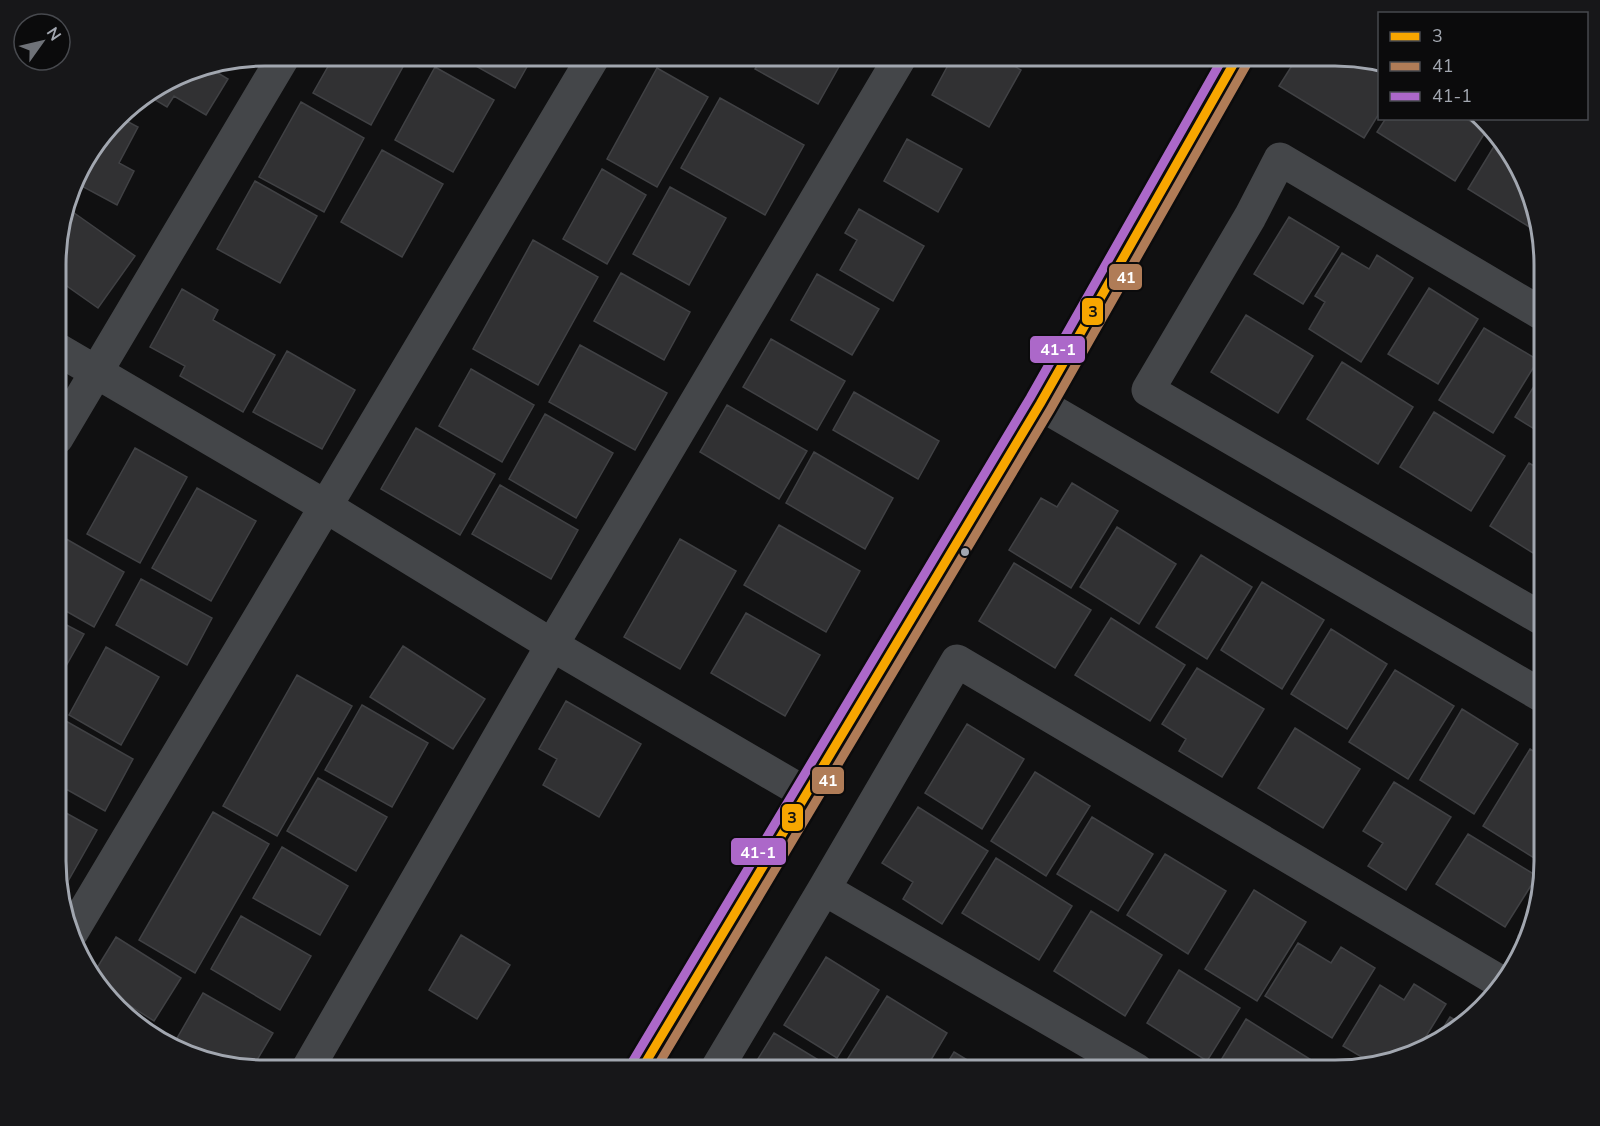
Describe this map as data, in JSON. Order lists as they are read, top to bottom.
{
  "lines": ["transit line 3", "transit line 41", "transit line 41-1"],
  "legend": ["3", "41", "41-1"],
  "north": "top right"
}
